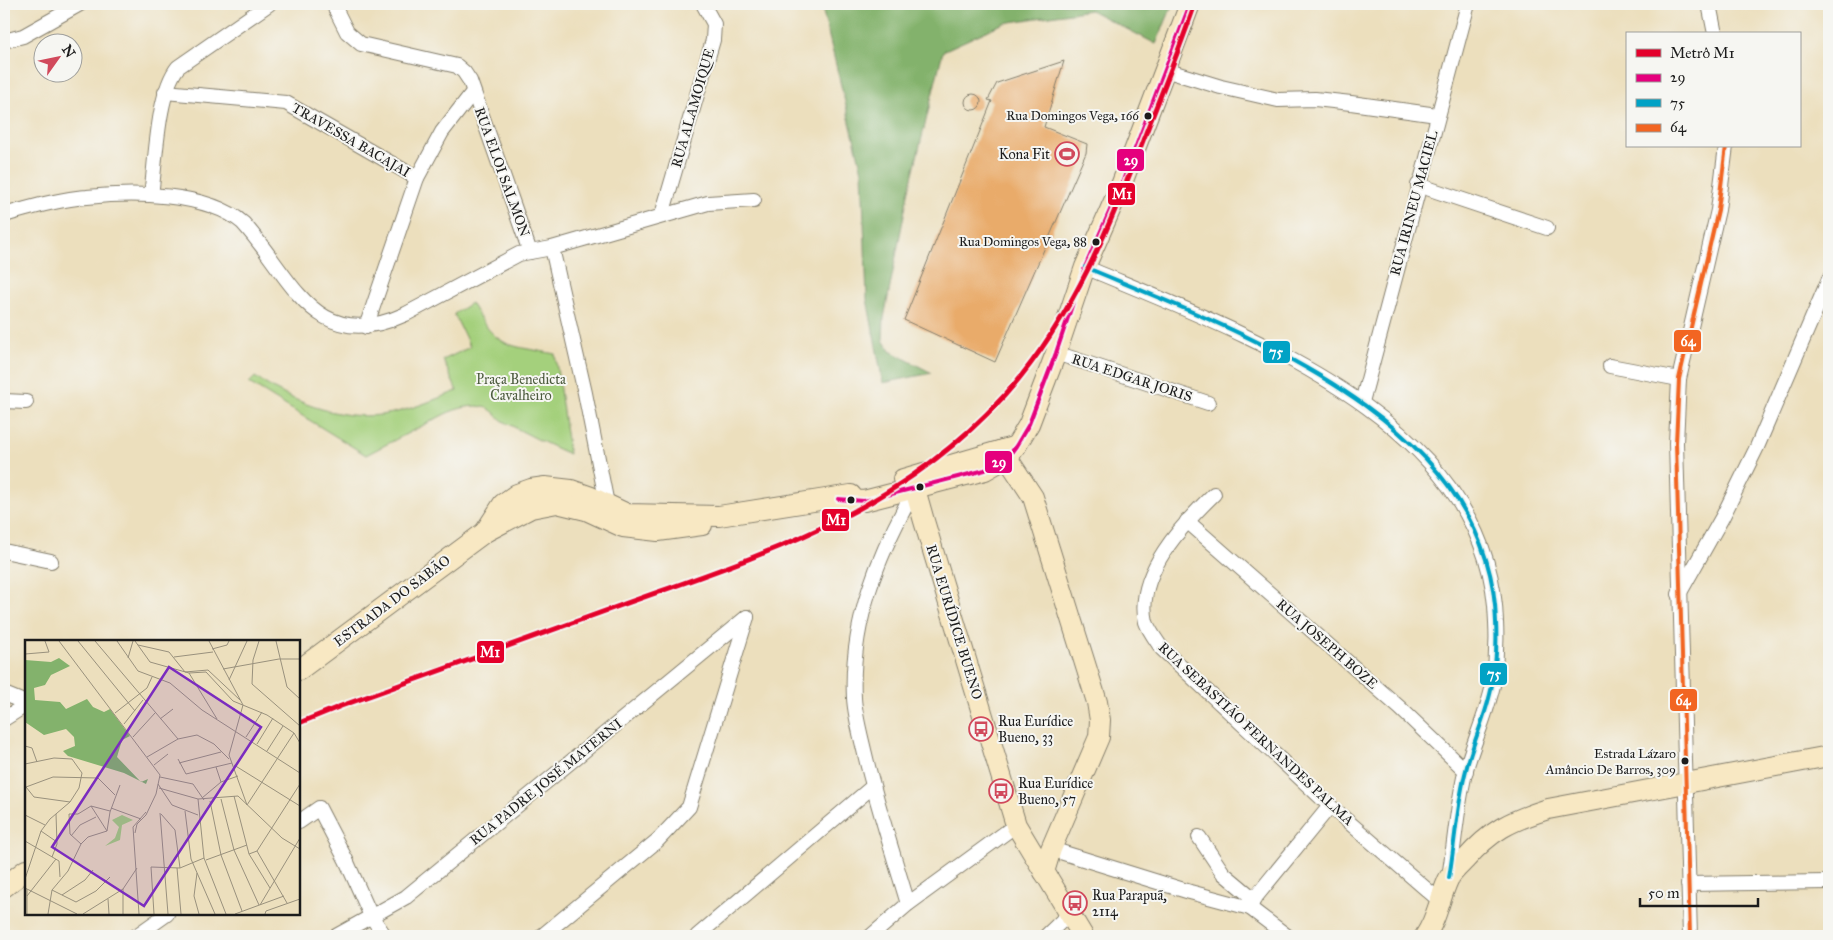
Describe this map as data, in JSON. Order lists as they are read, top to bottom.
{
  "streets": {
    "street": [
      "RUA ALAMOIQUE",
      "TRAVESSA BACAJAI",
      "RUA ELOI SALMON",
      "RUA IRINEU MACIEL",
      "RUA EDGAR JORIS",
      "ESTRADA DO SABÃO",
      "RUA EURÍDICE BUENO",
      "RUA JOSEPH BOZE",
      "RUA SEBASTIÃO FERNANDES PALMA",
      "RUA PADRE JOSÉ MATERNI"
    ]
  },
  "crossings": [
    ["ESTRADA DO SABÃO", "RUA EURÍDICE BUENO"],
    ["RUA JOSEPH BOZE", "RUA SEBASTIÃO FERNANDES PALMA"]
  ],
  "parks": ["Praça Benedicta Cavalheiro"],
  "places": {
    "other": ["Rua Domingos Vega, 166", "Rua Domingos Vega, 88", "Estrada Lázaro Amâncio De Barros, 309"],
    "sports": ["Kona Fit"],
    "bus stop": ["Rua Eurídice Bueno, 33", "Rua Eurídice Bueno, 57", "Rua Parapuã, 2114"]
  },
  "lines": [
    "metro line M1",
    "transit line 29",
    "transit line 64",
    "transit line 75"
  ],
  "legend": [
    "Metrô M1",
    "29",
    "75",
    "64"
  ],
  "scale_bar": "50 m",
  "north": "top right"
}
